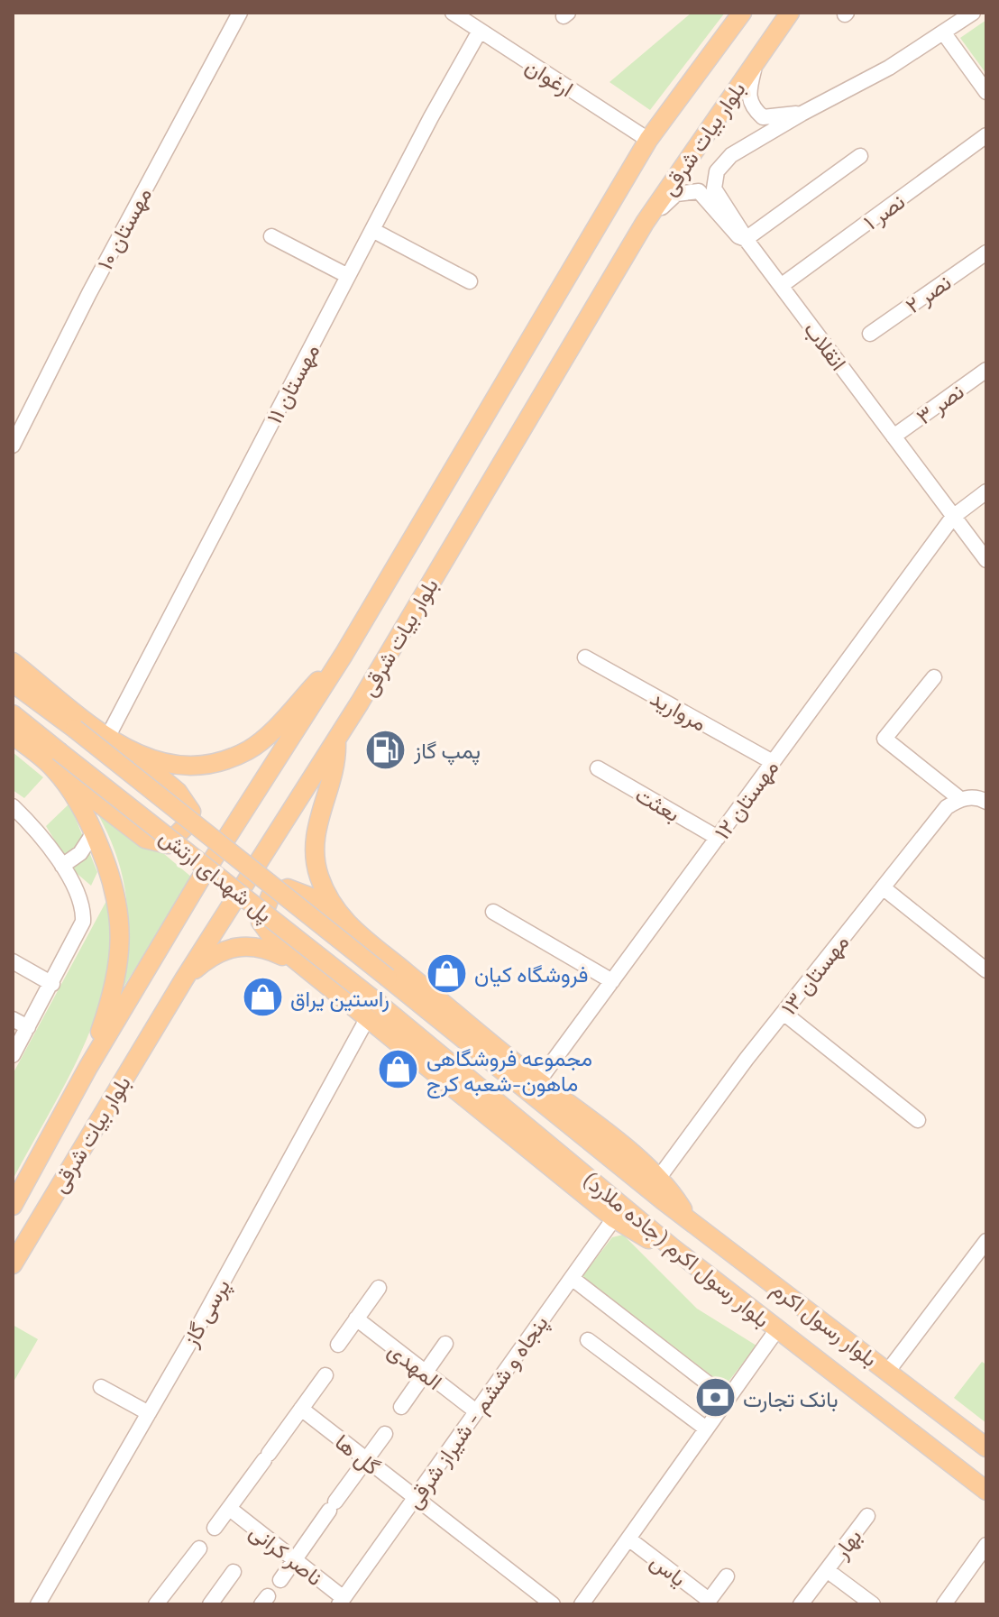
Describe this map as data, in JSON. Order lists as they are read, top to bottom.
{
  "streets": {
    "main road": [
      "بلوار بیات شرقی",
      "پل شهدای ارتش",
      "بلوار رسول اکرم (جاده ملارد)",
      "بلوار رسول اکرم"
    ],
    "street": [
      "ارغوان",
      "نصر ۱",
      "مهستان ۱۰",
      "نصر ۲",
      "انقلاب",
      "مهستان ۱۱",
      "نصر ۳",
      "مروارید",
      "مهستان ۱۲",
      "بعثت",
      "مهستان ۱۳",
      "پرسی گاز",
      "المهدی",
      "پنجاه و ششم - شیراز شرقی",
      "گل ها",
      "بهار",
      "ناصر کرانی",
      "یاس"
    ]
  },
  "crossings": [
    ["ارغوان", "بلوار بیات شرقی"],
    ["ارغوان", "مهستان ۱۱"],
    ["بلوار بیات شرقی", "انقلاب"],
    ["نصر ۱", "انقلاب"],
    ["انقلاب", "نصر ۳"],
    ["انقلاب", "مهستان ۱۲"],
    ["مروارید", "مهستان ۱۲"],
    ["مهستان ۱۲", "بعثت"],
    ["پل شهدای ارتش", "بلوار رسول اکرم (جاده ملارد)"],
    ["بلوار رسول اکرم (جاده ملارد)", "بلوار رسول اکرم"],
    ["المهدی", "پنجاه و ششم - شیراز شرقی"],
    ["پنجاه و ششم - شیراز شرقی", "گل ها"],
    ["پنجاه و ششم - شیراز شرقی", "ناصر کرانی"]
  ],
  "places": {
    "fuel station": ["پمپ گاز"],
    "shop": ["فروشگاه کیان", "راستین یراق", "مجموعه فروشگاهی ماهون-شعبه کرج"],
    "bank": ["بانک تجارت"]
  }
}
